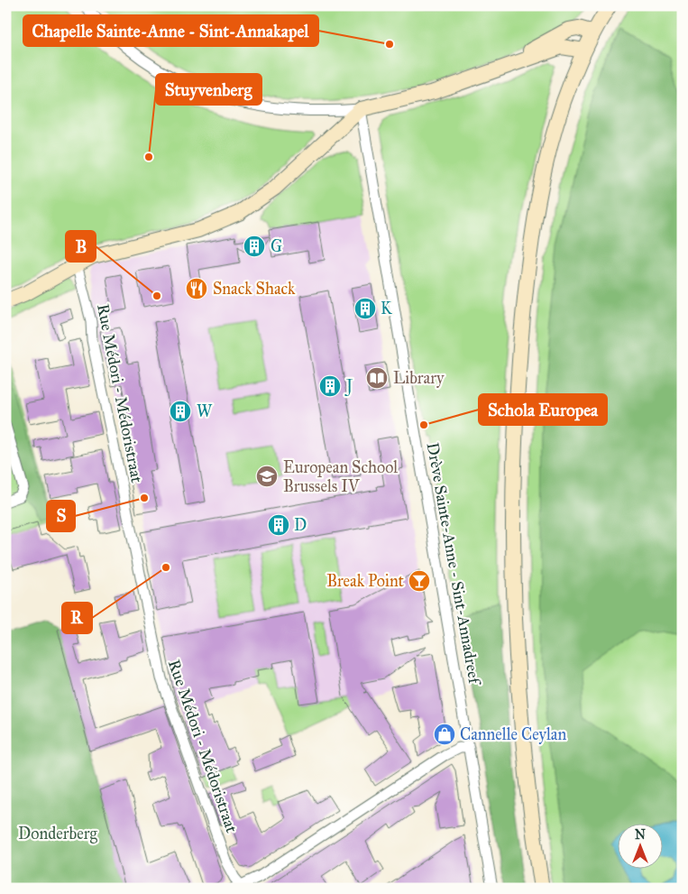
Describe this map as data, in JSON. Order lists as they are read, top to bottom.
{
  "streets": {
    "street": ["Rue Médori - Médoristraat", "Drève Sainte-Anne - Sint-Annadreef"]
  },
  "parks": ["Donderberg"],
  "places": {
    "other": [
      "Chapelle Sainte-Anne - Sint-Annakapel",
      "Stuyvenberg",
      "B",
      "Schola Europea",
      "S",
      "R"
    ],
    "building": [
      "G",
      "K",
      "J",
      "W",
      "D"
    ],
    "restaurant": ["Snack Shack"],
    "library": ["Library"],
    "school or university": ["European School Brussels IV"],
    "bar": ["Break Point"],
    "shop": ["Cannelle Ceylan"]
  },
  "north": "top"
}
